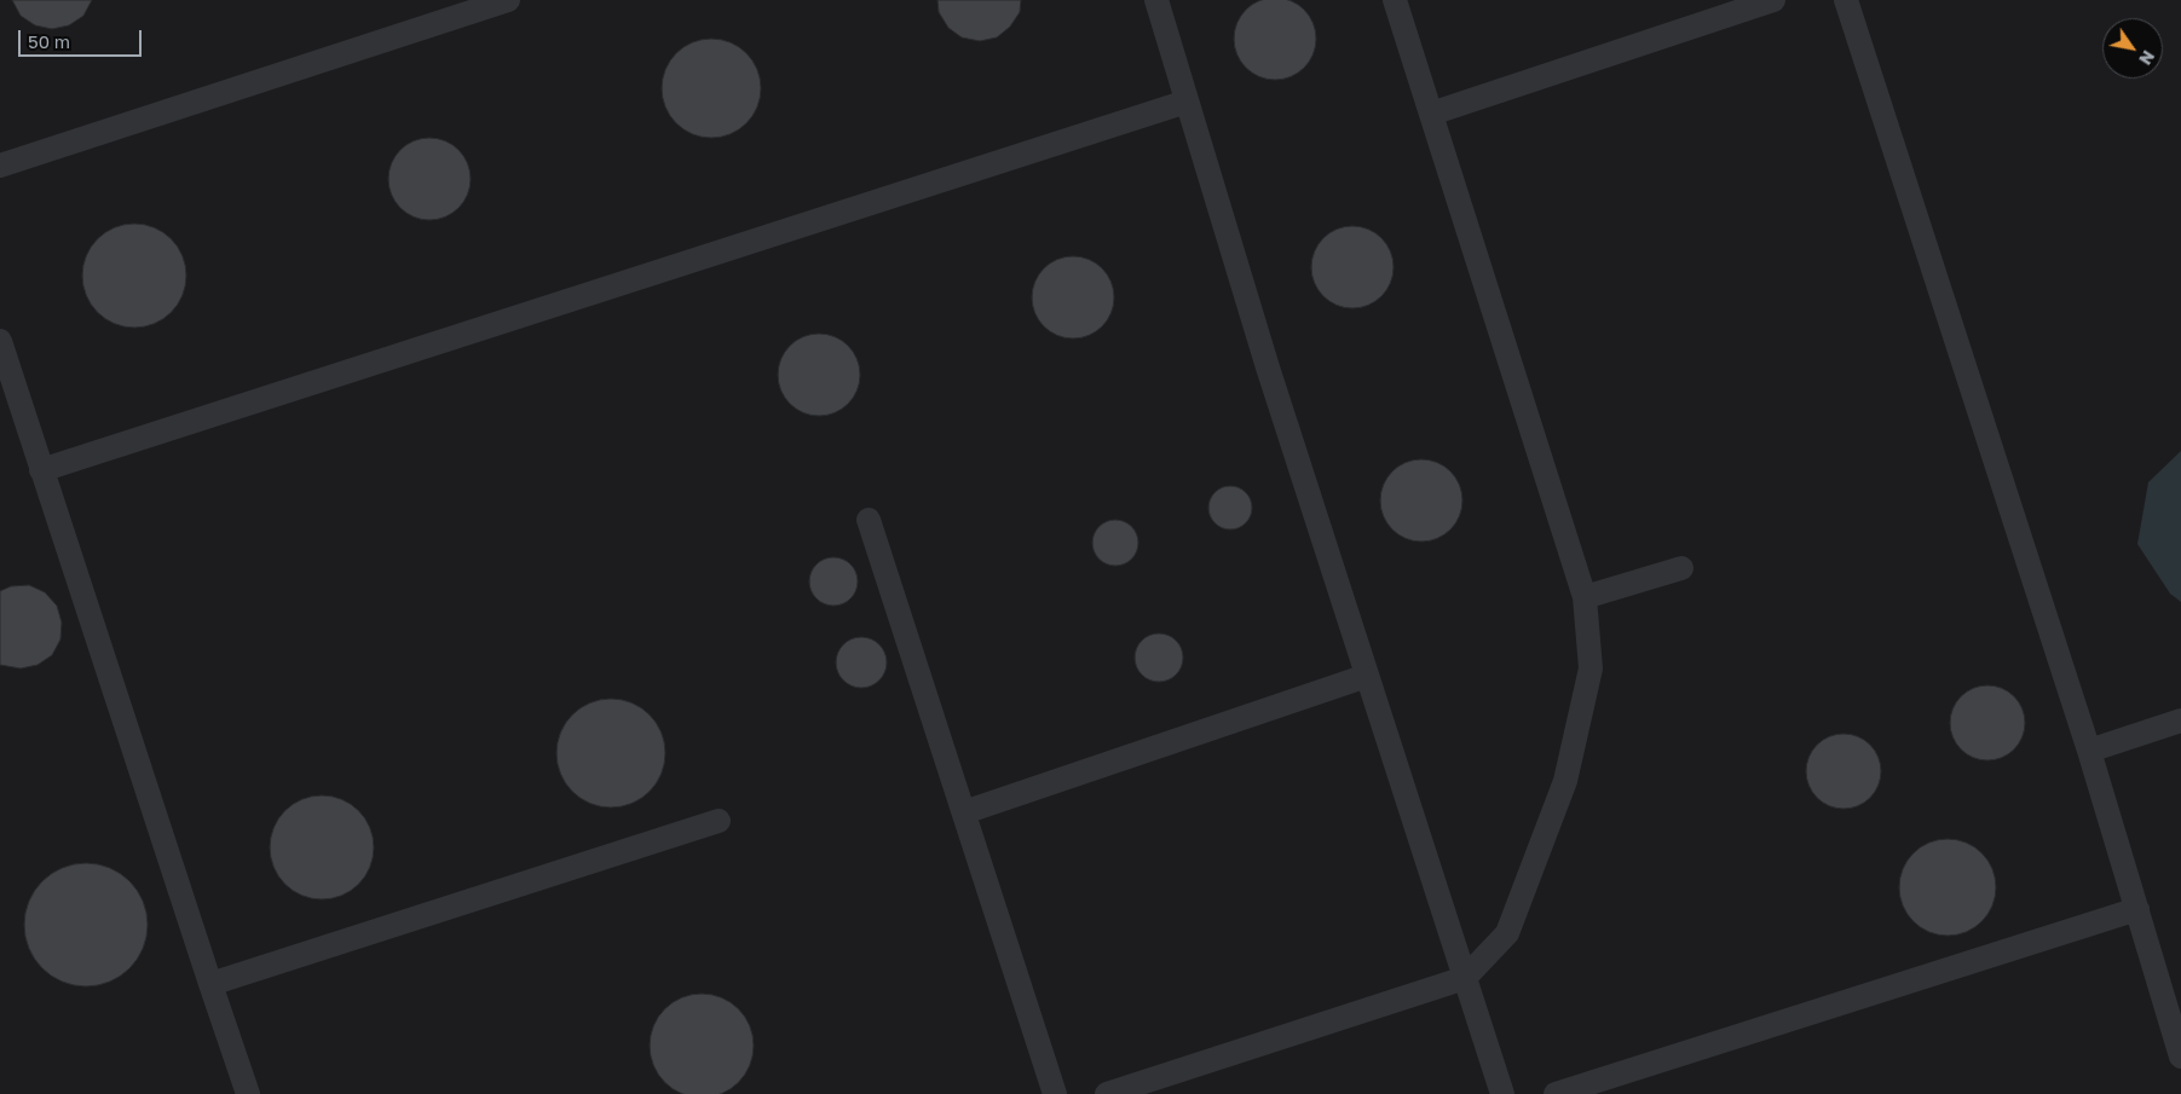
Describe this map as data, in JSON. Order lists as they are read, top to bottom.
{
  "scale_bar": "50 m",
  "north": "bottom right"
}
